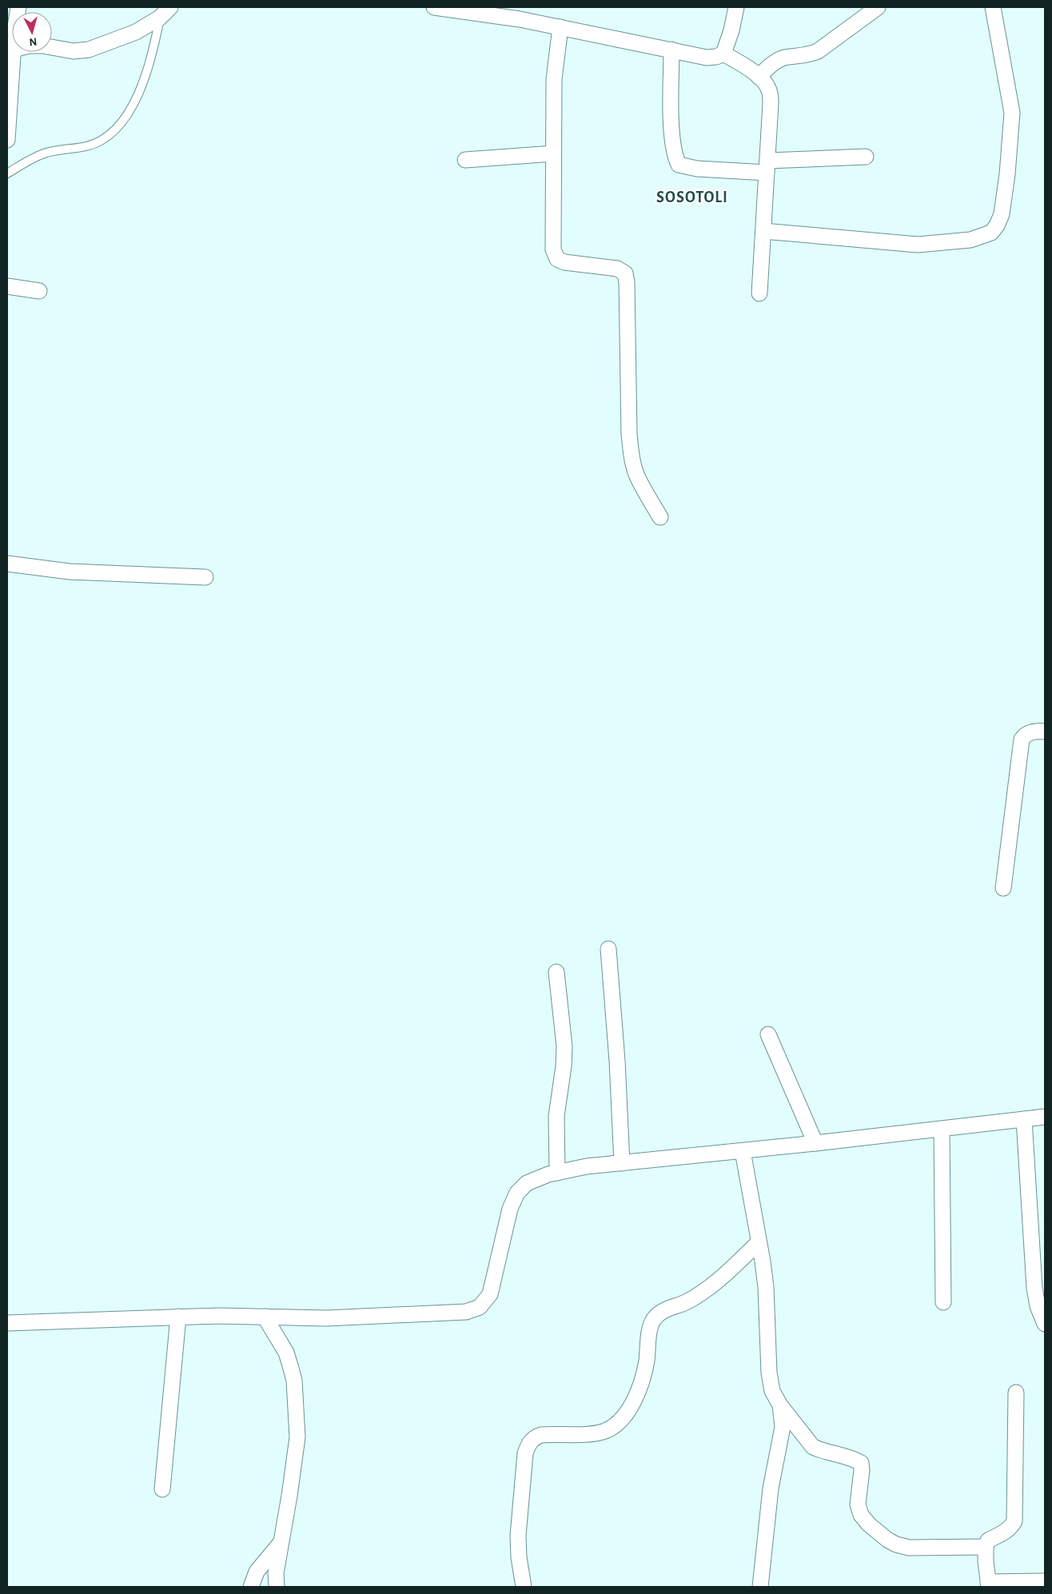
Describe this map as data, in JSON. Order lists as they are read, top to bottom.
{
  "districts": ["SOSOTOLI"],
  "north": "bottom"
}
